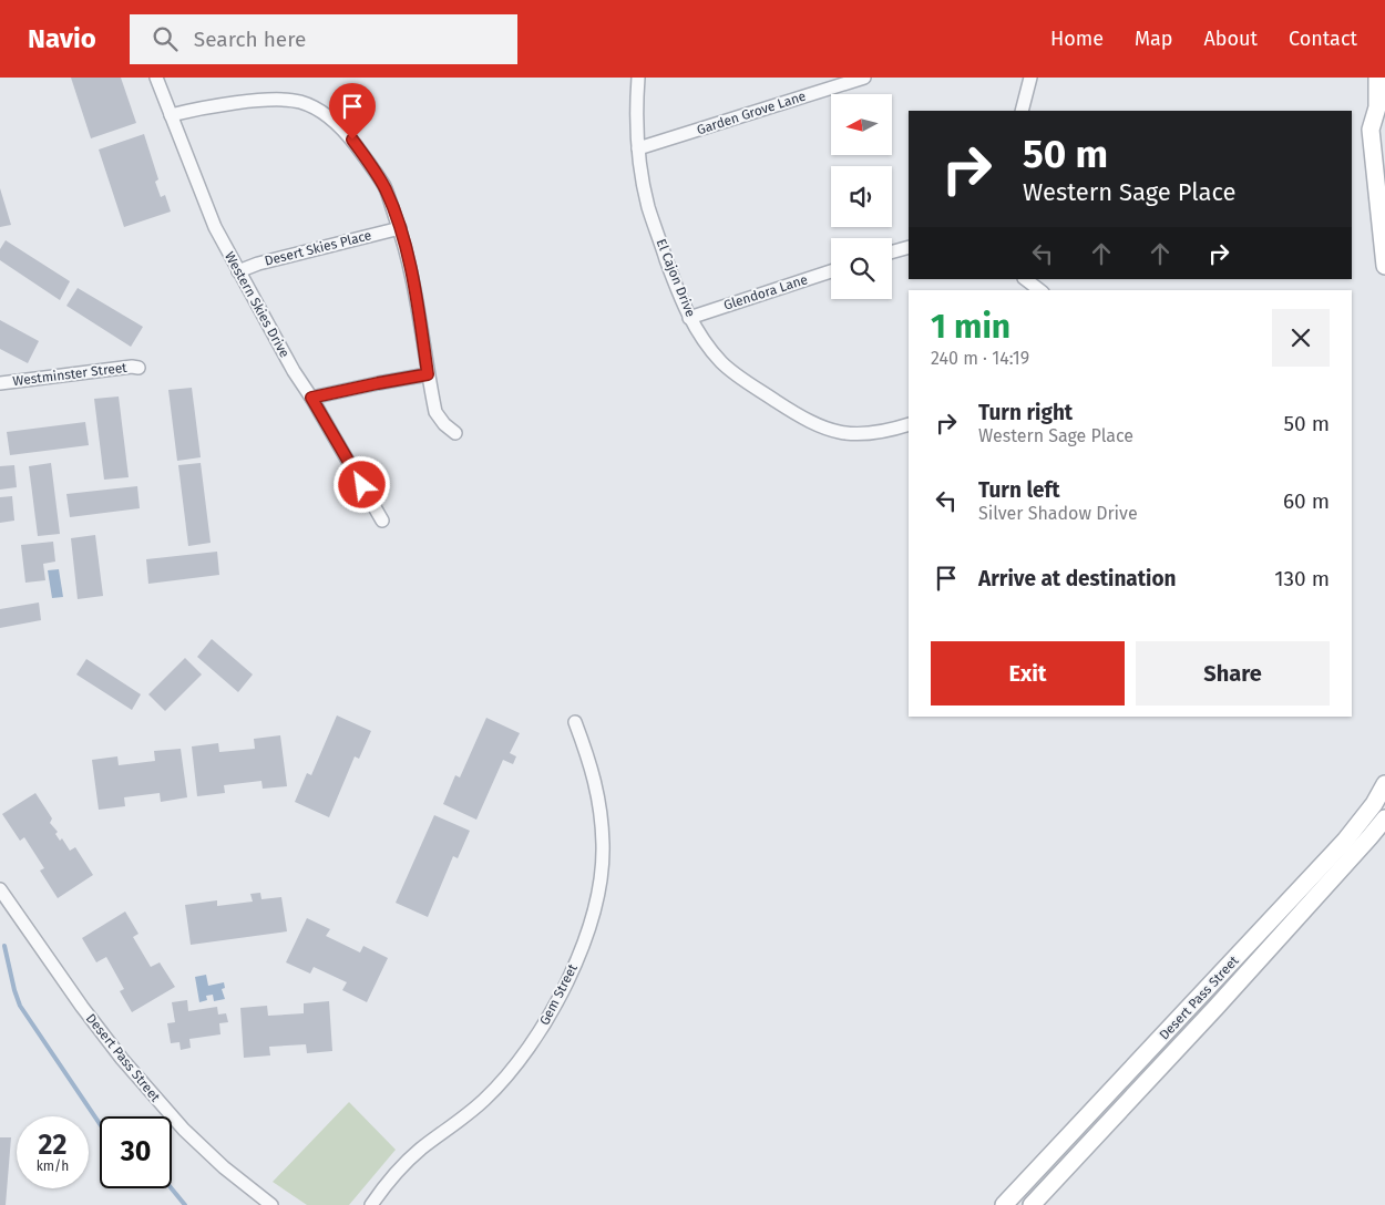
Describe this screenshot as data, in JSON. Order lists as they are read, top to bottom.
{
  "streets": {
    "street": [
      "Garden Grove Lane",
      "Desert Skies Place",
      "El Cajon Drive",
      "Glendora Lane",
      "Western Skies Drive",
      "Westminster Street",
      "Gem Street",
      "Desert Pass Street"
    ]
  },
  "crossings": [
    ["Garden Grove Lane", "El Cajon Drive"],
    ["Desert Skies Place", "Western Skies Drive"],
    ["El Cajon Drive", "Glendora Lane"]
  ],
  "north": "left",
  "page": {
    "header": "Navio",
    "search": "Search here",
    "nav": [
      "Home",
      "Map",
      "About",
      "Contact"
    ],
    "turn": ["50 m", "Western Sage Place"],
    "heading": ["1 min", "240 m · 14:19"],
    "list": [
      {
        "name": "Turn right",
        "note": "Western Sage Place",
        "value": "50 m"
      },
      {
        "name": "Turn left",
        "note": "Silver Shadow Drive",
        "value": "60 m"
      },
      {
        "name": "Arrive at destination",
        "value": "130 m"
      }
    ],
    "buttons": ["Exit", "Share"],
    "speed": "22 km/h",
    "limit": "30"
  }
}
